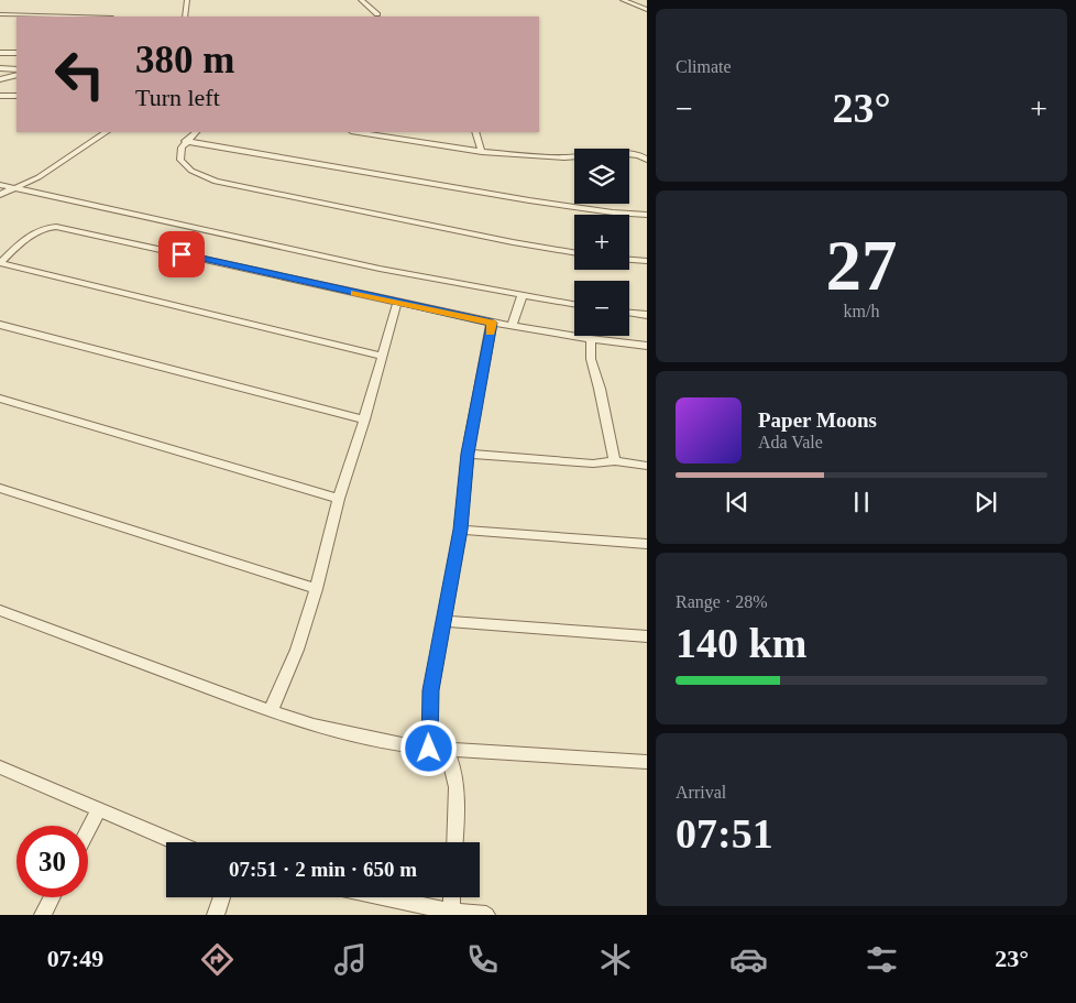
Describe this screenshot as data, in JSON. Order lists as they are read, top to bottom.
{
  "page": {
    "tile": [
      "Climate",
      ["27", "km/h"],
      ["Range · 28%", "140 km"],
      ["Arrival", "07:51"]
    ],
    "turn": ["380 m", "Turn left"],
    "heat": ["−", "23°", "+"],
    "map_buttons": ["+", "−"],
    "song": ["Paper Moons", "Ada Vale"],
    "limit": "30",
    "trip": "07:51 · 2 min · 650 m",
    "tabs": ["07:49", "23°"]
  }
}
